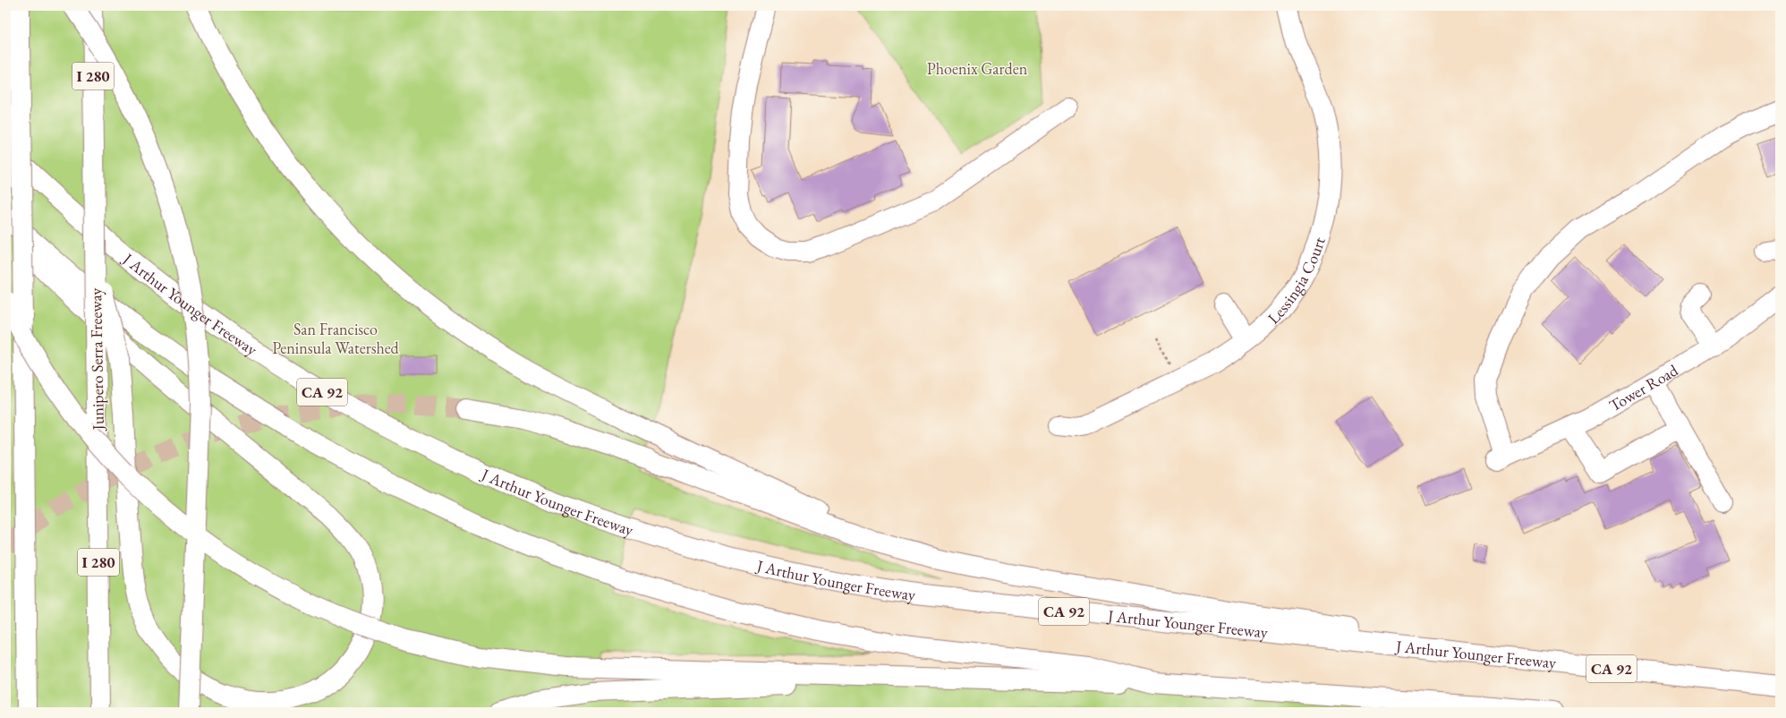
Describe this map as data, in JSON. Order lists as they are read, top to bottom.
{
  "streets": {
    "main road": [
      "I 280",
      "Lessingia Court",
      "J Arthur Younger Freeway",
      "Junipero Serra Freeway",
      "Tower Road",
      "CA 92"
    ]
  },
  "parks": ["Phoenix Garden", "San Francisco Peninsula Watershed"]
}
